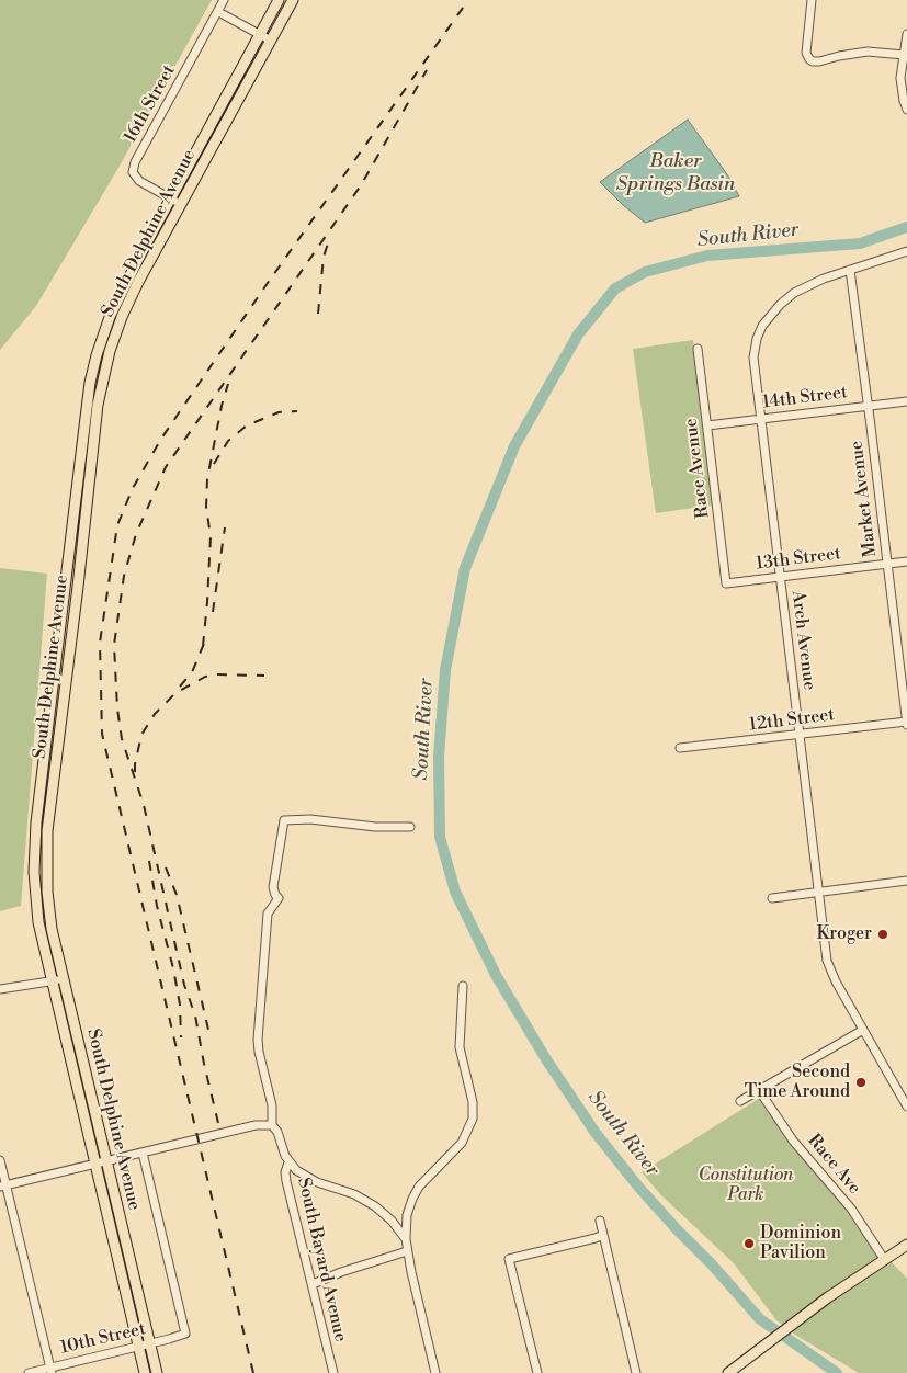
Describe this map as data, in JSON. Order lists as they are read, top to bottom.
{
  "streets": {
    "main road": ["South Delphine Avenue"],
    "street": [
      "16th Street",
      "14th Street",
      "Race Avenue",
      "Market Avenue",
      "13th Street",
      "Arch Avenue",
      "12th Street",
      "Race Ave",
      "South Bayard Avenue",
      "10th Street"
    ]
  },
  "crossings": [
    ["16th Street", "South Delphine Avenue"],
    ["South Delphine Avenue", "10th Street"],
    ["14th Street", "Race Avenue"],
    ["14th Street", "Market Avenue"],
    ["14th Street", "Arch Avenue"],
    ["Race Avenue", "13th Street"],
    ["Market Avenue", "13th Street"],
    ["Market Avenue", "Arch Avenue"],
    ["Market Avenue", "12th Street"],
    ["13th Street", "Arch Avenue"],
    ["Arch Avenue", "12th Street"]
  ],
  "water": ["Baker Springs Basin", "South River"],
  "parks": ["Constitution Park"],
  "places": ["Kroger", "Second Time Around", "Dominion Pavilion"]
}
